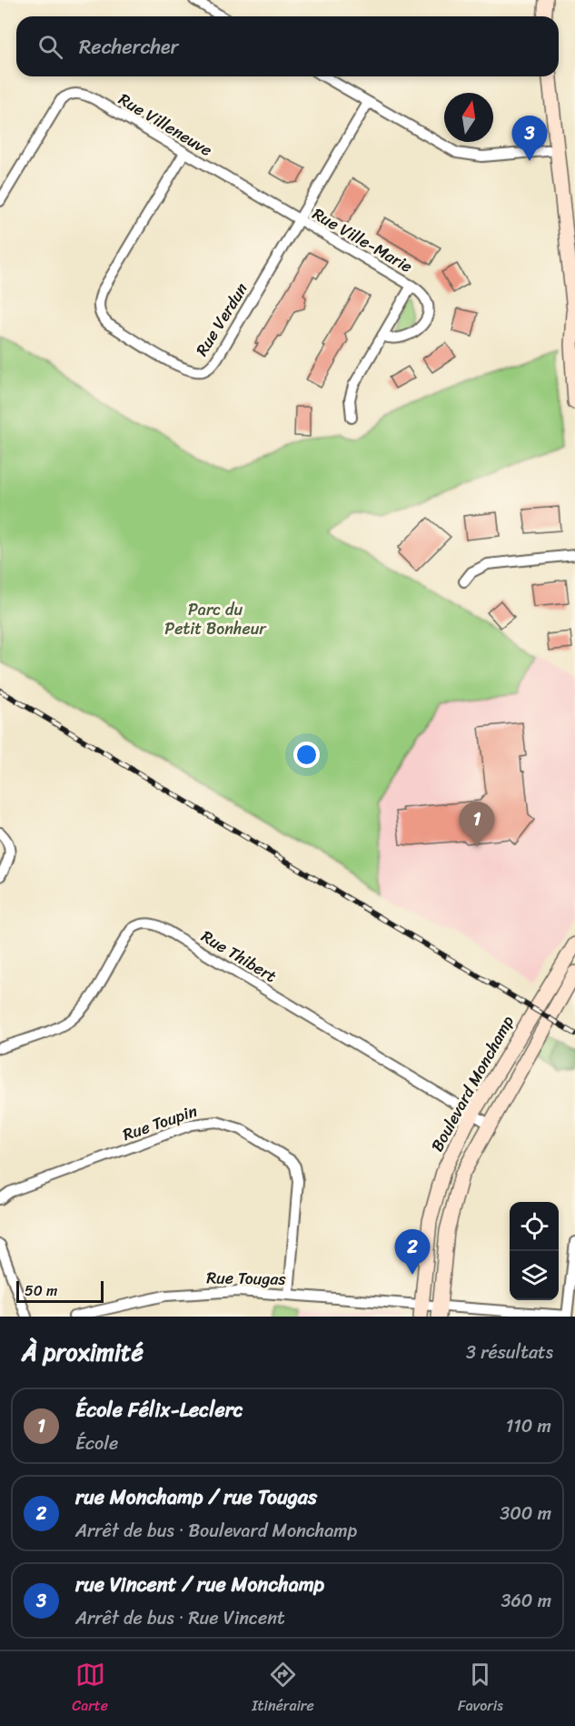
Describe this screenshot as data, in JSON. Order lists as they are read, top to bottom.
{
  "streets": {
    "street": [
      "Rue Villeneuve",
      "Rue Ville-Marie",
      "Rue Verdun",
      "Rue Thibert",
      "Boulevard Monchamp",
      "Rue Toupin",
      "Rue Tougas"
    ]
  },
  "crossings": [
    ["Rue Villeneuve", "Rue Ville-Marie"],
    ["Rue Villeneuve", "Rue Verdun"],
    ["Rue Ville-Marie", "Rue Verdun"],
    ["Rue Thibert", "Boulevard Monchamp"],
    ["Boulevard Monchamp", "Rue Tougas"],
    ["Rue Toupin", "Rue Tougas"]
  ],
  "parks": ["Parc du Petit Bonheur"],
  "scale_bar": "50 m",
  "north": "top",
  "page": {
    "search": "Rechercher",
    "pins": ["3", "1", "2"],
    "scale": "50 m",
    "heading": ["À proximité", "3 résultats"],
    "list": [
      {
        "mark": "1",
        "name": "École Félix-Leclerc",
        "note": "École",
        "value": "110 m"
      },
      {
        "mark": "2",
        "name": "rue Monchamp / rue Tougas",
        "note": "Arrêt de bus · Boulevard Monchamp",
        "value": "300 m"
      },
      {
        "mark": "3",
        "name": "rue Vincent / rue Monchamp",
        "note": "Arrêt de bus · Rue Vincent",
        "value": "360 m"
      }
    ],
    "nav": ["Carte", "Itinéraire", "Favoris"]
  }
}
